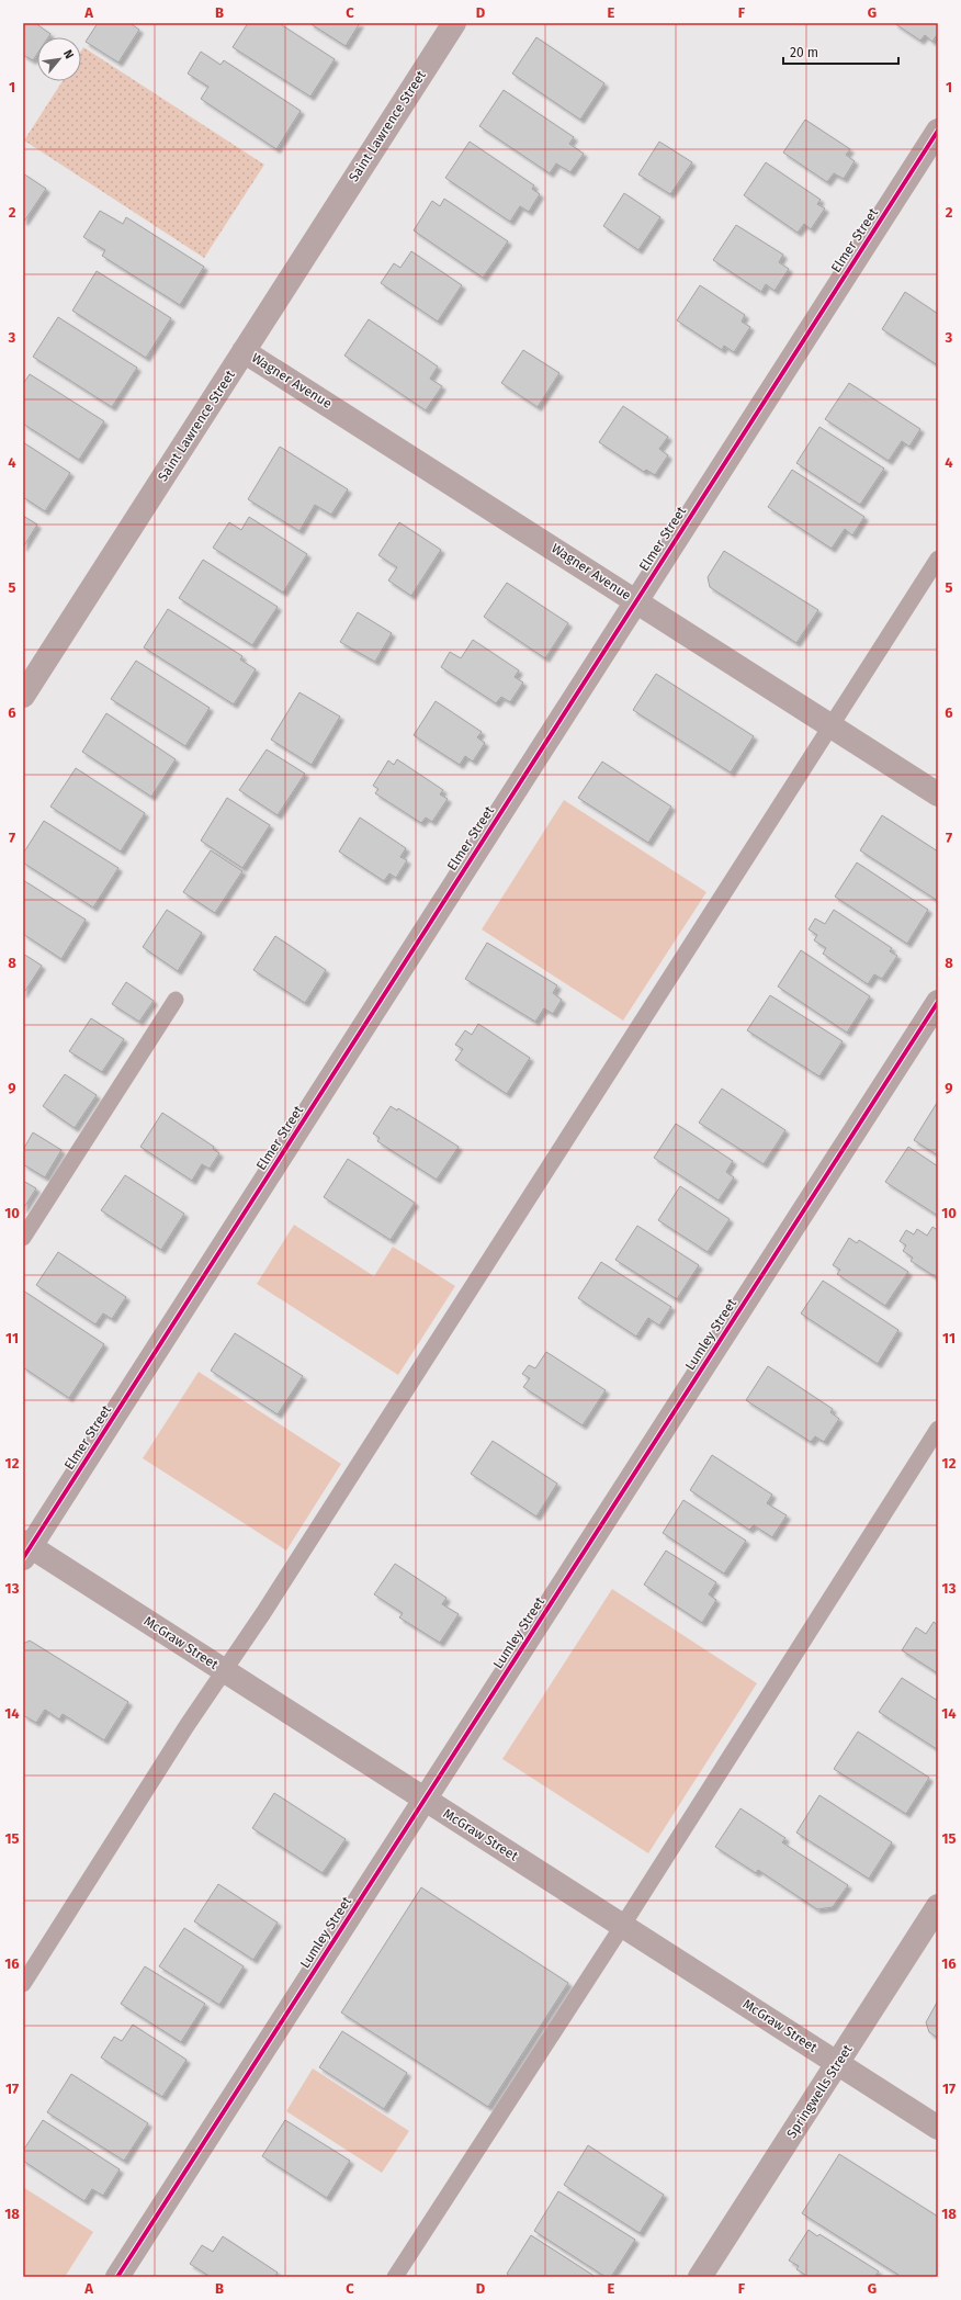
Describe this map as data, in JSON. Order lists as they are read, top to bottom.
{
  "streets": {
    "street": [
      "Saint Lawrence Street",
      "Elmer Street",
      "Wagner Avenue",
      "Lumley Street",
      "McGraw Street",
      "Springwells Street"
    ]
  },
  "crossings": [
    ["Saint Lawrence Street", "Wagner Avenue"],
    ["Elmer Street", "Wagner Avenue"],
    ["Elmer Street", "McGraw Street"],
    ["Lumley Street", "McGraw Street"],
    ["McGraw Street", "Springwells Street"]
  ],
  "scale_bar": "20 m",
  "north": "top right",
  "grid": {
    "columns": [
      "A",
      "B",
      "C",
      "D",
      "E",
      "F",
      "G"
    ],
    "rows": [
      "1",
      "2",
      "3",
      "4",
      "5",
      "6",
      "7",
      "8",
      "9",
      "10",
      "11",
      "12",
      "13",
      "14",
      "15",
      "16",
      "17",
      "18"
    ]
  }
}
